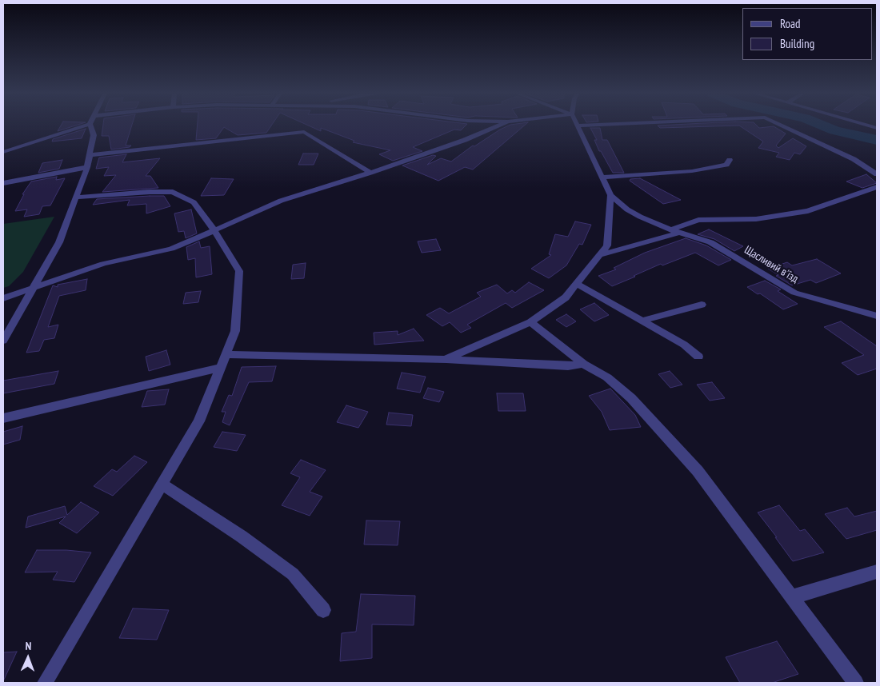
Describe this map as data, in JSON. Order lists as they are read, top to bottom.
{
  "streets": {
    "street": ["Щасливий в'їзд"]
  },
  "legend": ["Road", "Building"],
  "north": "top"
}
